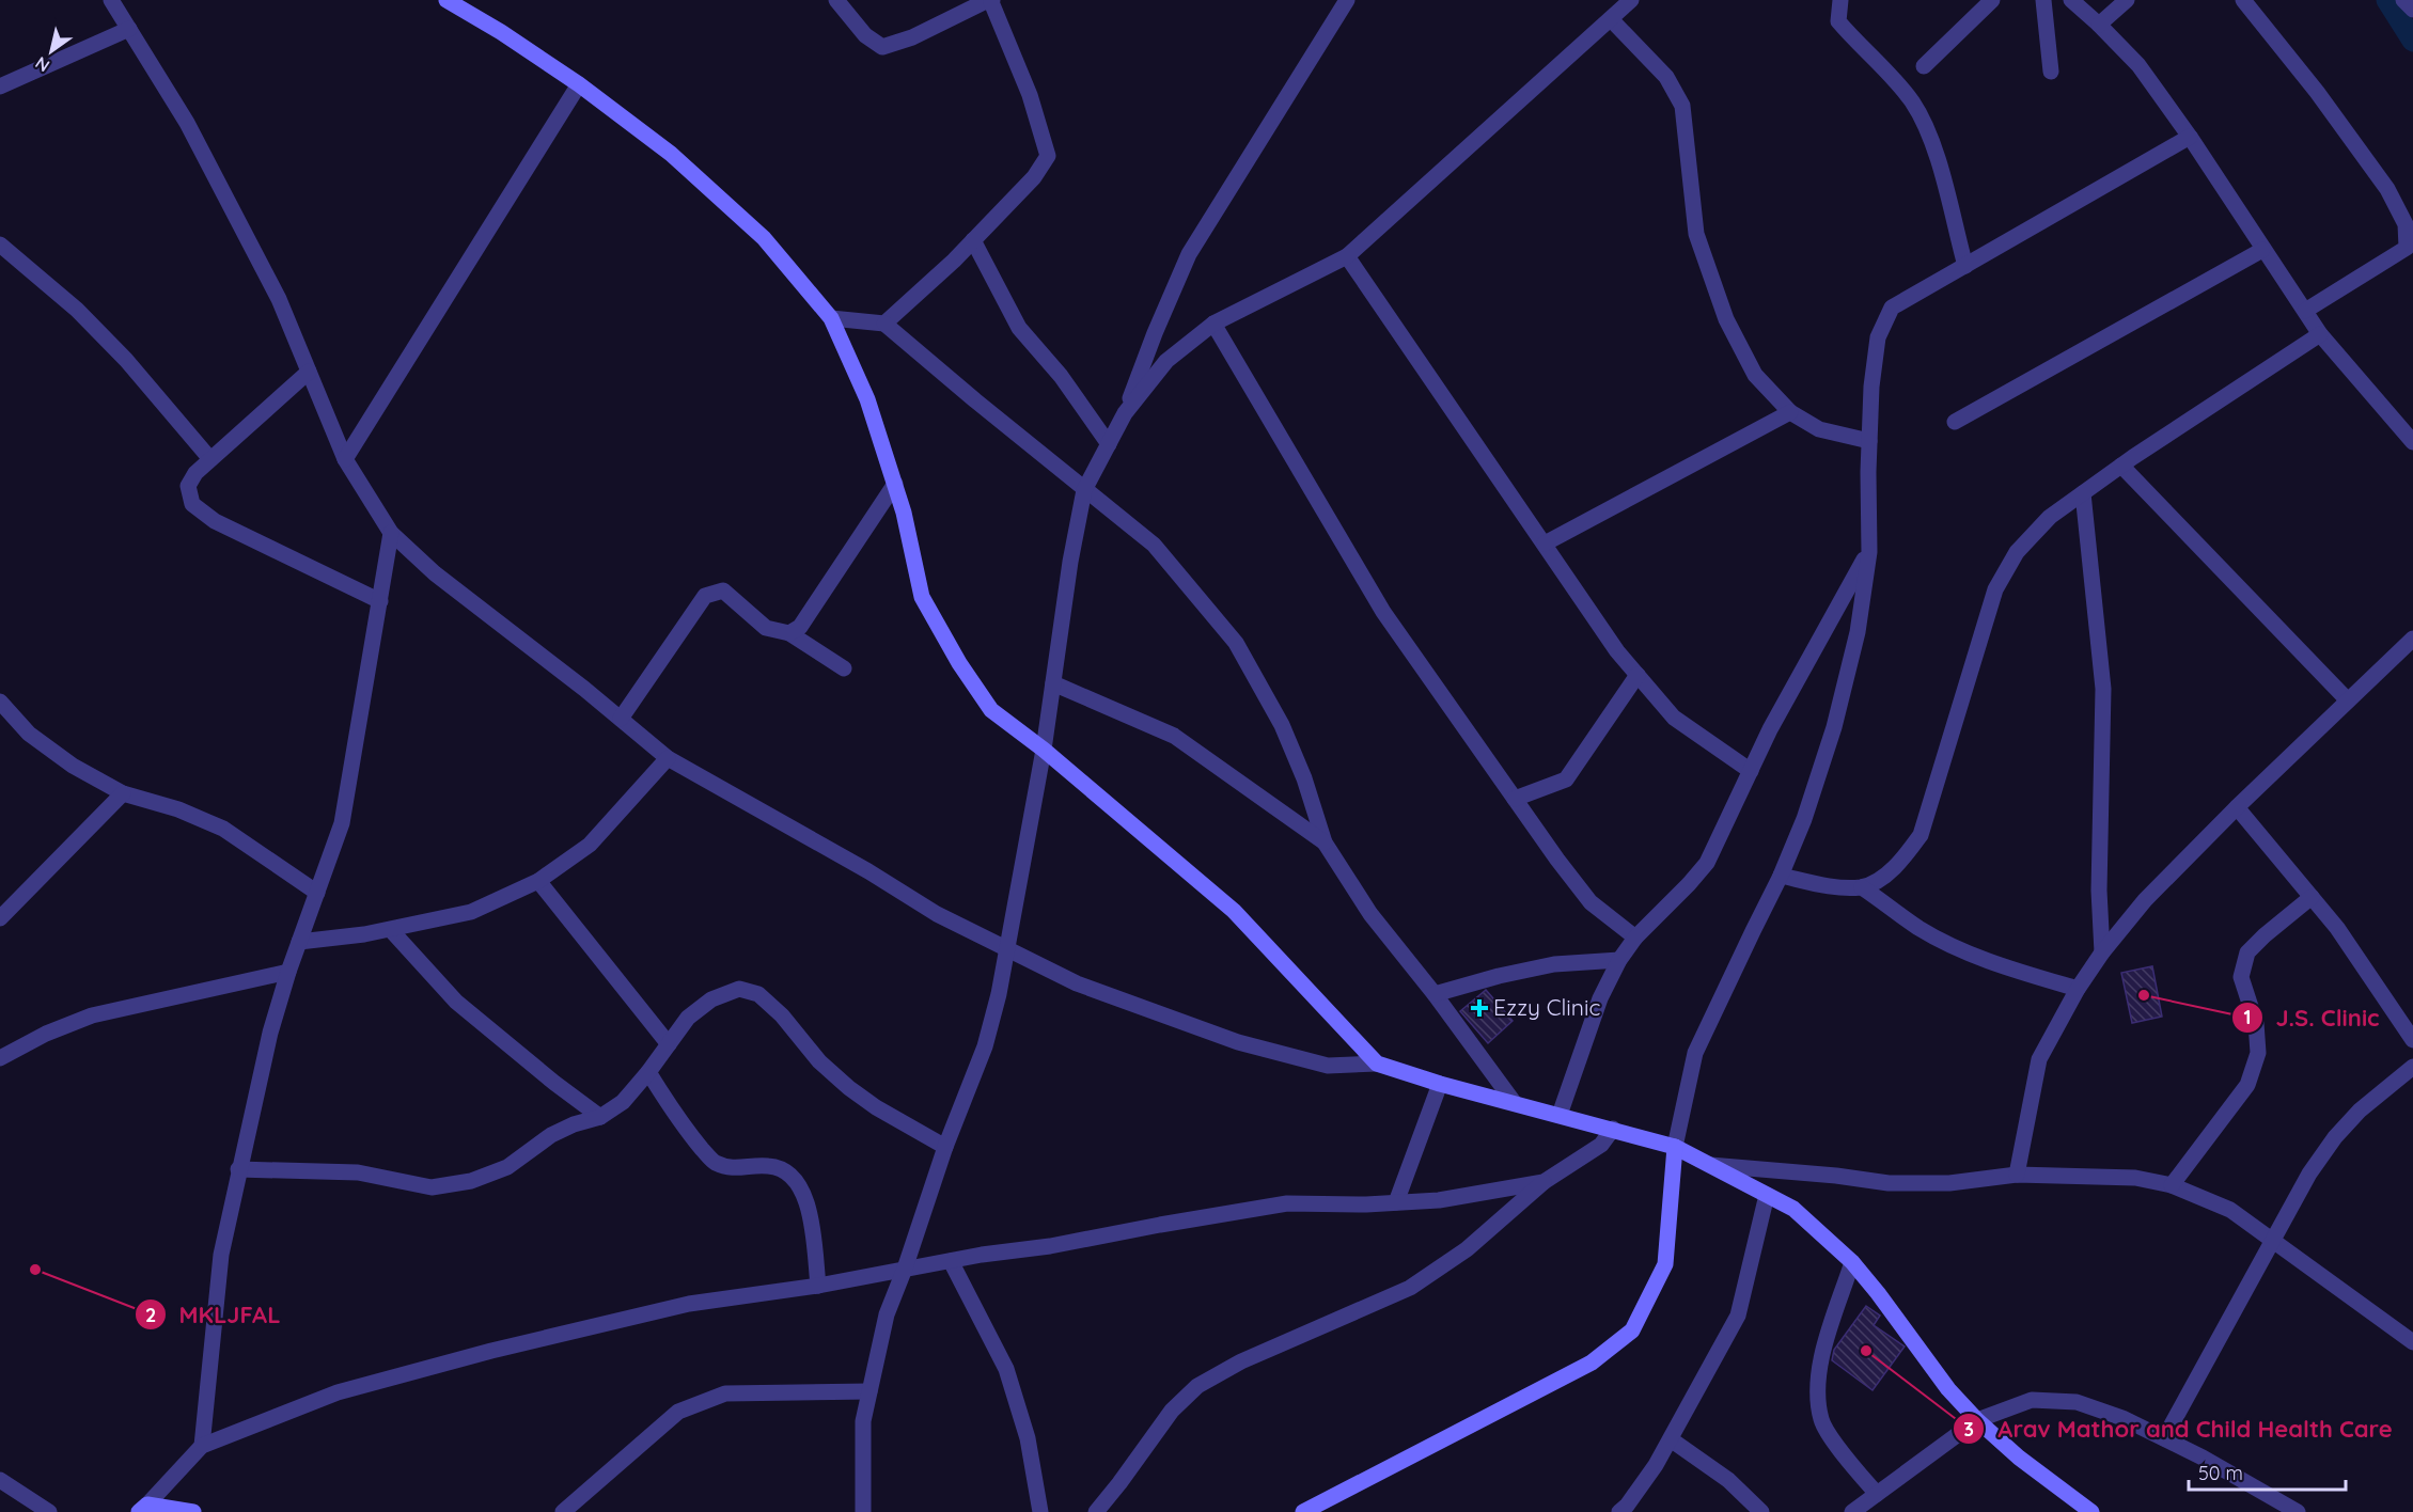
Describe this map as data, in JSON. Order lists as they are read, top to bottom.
{
  "places": {
    "other": ["J.S. Clinic", "MKLJFAL", "Arav Mathor and Child Health Care"],
    "health": ["Ezzy Clinic"]
  },
  "scale_bar": "50 m",
  "north": "bottom left"
}
